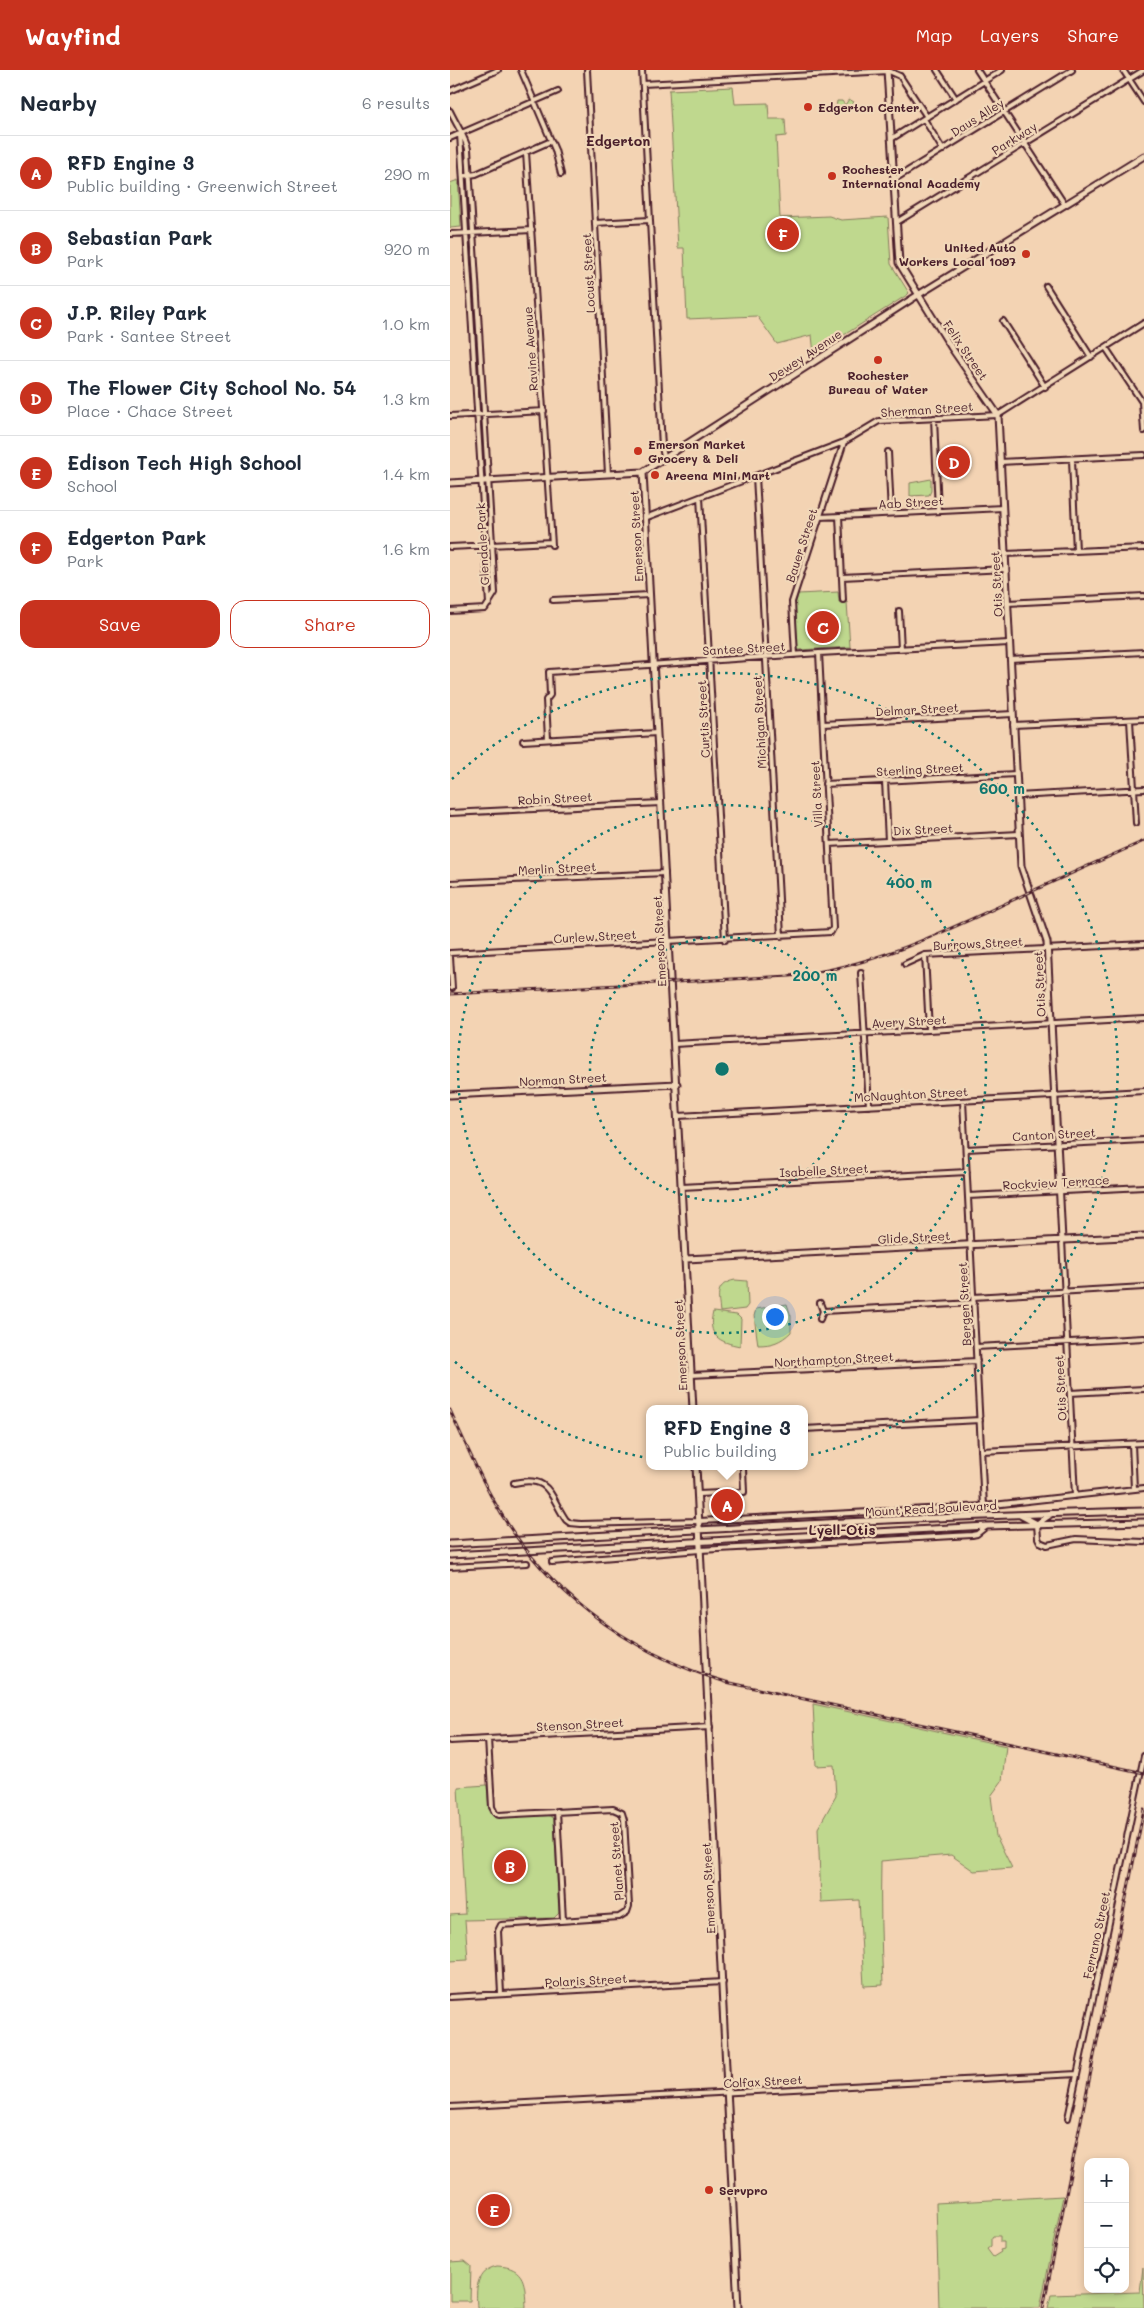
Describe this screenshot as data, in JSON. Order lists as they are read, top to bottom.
{
  "streets": {
    "street": [
      "Daus Alley",
      "Parkway",
      "Locust Street",
      "Ravine Avenue",
      "Felix Street",
      "Dewey Avenue",
      "Sherman Street",
      "Aab Street",
      "Emerson Street",
      "Glendale Park",
      "Bauer Street",
      "Otis Street",
      "Santee Street",
      "Delmar Street",
      "Curtis Street",
      "Michigan Street",
      "Sterling Street",
      "Villa Street",
      "Robin Street",
      "Dix Street",
      "Merlin Street",
      "Curlew Street",
      "Burrows Street",
      "Avery Street",
      "Norman Street",
      "McNaughton Street",
      "Canton Street",
      "Isabelle Street",
      "Rockview Terrace",
      "Glide Street",
      "Bergen Street",
      "Northampton Street",
      "Mount Read Boulevard",
      "Stenson Street",
      "Planet Street",
      "Ferrano Street",
      "Polaris Street",
      "Colfax Street"
    ]
  },
  "crossings": [
    ["Daus Alley", "Felix Street"],
    ["Parkway", "Felix Street"],
    ["Ravine Avenue", "Glendale Park"],
    ["Felix Street", "Dewey Avenue"],
    ["Felix Street", "Sherman Street"],
    ["Felix Street", "Otis Street"],
    ["Dewey Avenue", "Emerson Street"],
    ["Sherman Street", "Emerson Street"],
    ["Sherman Street", "Bauer Street"],
    ["Sherman Street", "Otis Street"],
    ["Sherman Street", "Curtis Street"],
    ["Sherman Street", "Michigan Street"],
    ["Aab Street", "Bauer Street"],
    ["Aab Street", "Otis Street"],
    ["Emerson Street", "Santee Street"],
    ["Emerson Street", "Robin Street"],
    ["Emerson Street", "Merlin Street"],
    ["Emerson Street", "Curlew Street"],
    ["Emerson Street", "Avery Street"],
    ["Emerson Street", "Norman Street"],
    ["Emerson Street", "McNaughton Street"],
    ["Emerson Street", "Isabelle Street"],
    ["Emerson Street", "Glide Street"],
    ["Emerson Street", "Northampton Street"],
    ["Emerson Street", "Mount Read Boulevard"],
    ["Emerson Street", "Stenson Street"],
    ["Emerson Street", "Polaris Street"],
    ["Emerson Street", "Colfax Street"],
    ["Bauer Street", "Santee Street"],
    ["Otis Street", "Santee Street"],
    ["Otis Street", "Delmar Street"],
    ["Otis Street", "Sterling Street"],
    ["Otis Street", "Dix Street"],
    ["Otis Street", "Burrows Street"],
    ["Otis Street", "Avery Street"],
    ["Otis Street", "McNaughton Street"],
    ["Otis Street", "Canton Street"],
    ["Otis Street", "Rockview Terrace"],
    ["Otis Street", "Glide Street"],
    ["Otis Street", "Mount Read Boulevard"],
    ["Santee Street", "Curtis Street"],
    ["Santee Street", "Michigan Street"],
    ["Santee Street", "Villa Street"],
    ["Delmar Street", "Villa Street"],
    ["Curtis Street", "Curlew Street"],
    ["Michigan Street", "Curlew Street"],
    ["Sterling Street", "Villa Street"],
    ["Villa Street", "Dix Street"],
    ["Villa Street", "Curlew Street"],
    ["McNaughton Street", "Bergen Street"],
    ["Canton Street", "Bergen Street"],
    ["Isabelle Street", "Bergen Street"],
    ["Rockview Terrace", "Bergen Street"],
    ["Glide Street", "Bergen Street"],
    ["Bergen Street", "Northampton Street"],
    ["Bergen Street", "Mount Read Boulevard"],
    ["Stenson Street", "Planet Street"],
    ["Planet Street", "Polaris Street"],
    ["Ferrano Street", "Colfax Street"]
  ],
  "districts": ["Edgerton", "Lyell-Otis"],
  "places": [
    "Edgerton Center",
    "Rochester International Academy",
    "United Auto Workers Local 1097",
    "Rochester Bureau of Water",
    "Emerson Market Grocery & Deli",
    "Areena Mini Mart",
    "Servpro"
  ],
  "page": {
    "header": "Wayfind",
    "nav": ["Map", "Layers", "Share"],
    "heading": ["Nearby", "6 results"],
    "list": [
      {
        "mark": "A",
        "name": "RFD Engine 3",
        "note": "Public building · Greenwich Street",
        "value": "290 m"
      },
      {
        "mark": "B",
        "name": "Sebastian Park",
        "note": "Park",
        "value": "920 m"
      },
      {
        "mark": "C",
        "name": "J.P. Riley Park",
        "note": "Park · Santee Street",
        "value": "1.0 km"
      },
      {
        "mark": "D",
        "name": "The Flower City School No. 54",
        "note": "Place · Chace Street",
        "value": "1.3 km"
      },
      {
        "mark": "E",
        "name": "Edison Tech High School",
        "note": "School",
        "value": "1.4 km"
      },
      {
        "mark": "F",
        "name": "Edgerton Park",
        "note": "Park",
        "value": "1.6 km"
      }
    ],
    "pins": [
      "F",
      "D",
      "C",
      "A",
      "B",
      "E"
    ],
    "buttons": ["Save", "Share"],
    "popup": ["RFD Engine 3", "Public building"],
    "map_buttons": ["+", "−"]
  },
  "rings": ["600 m", "400 m", "200 m"]
}
